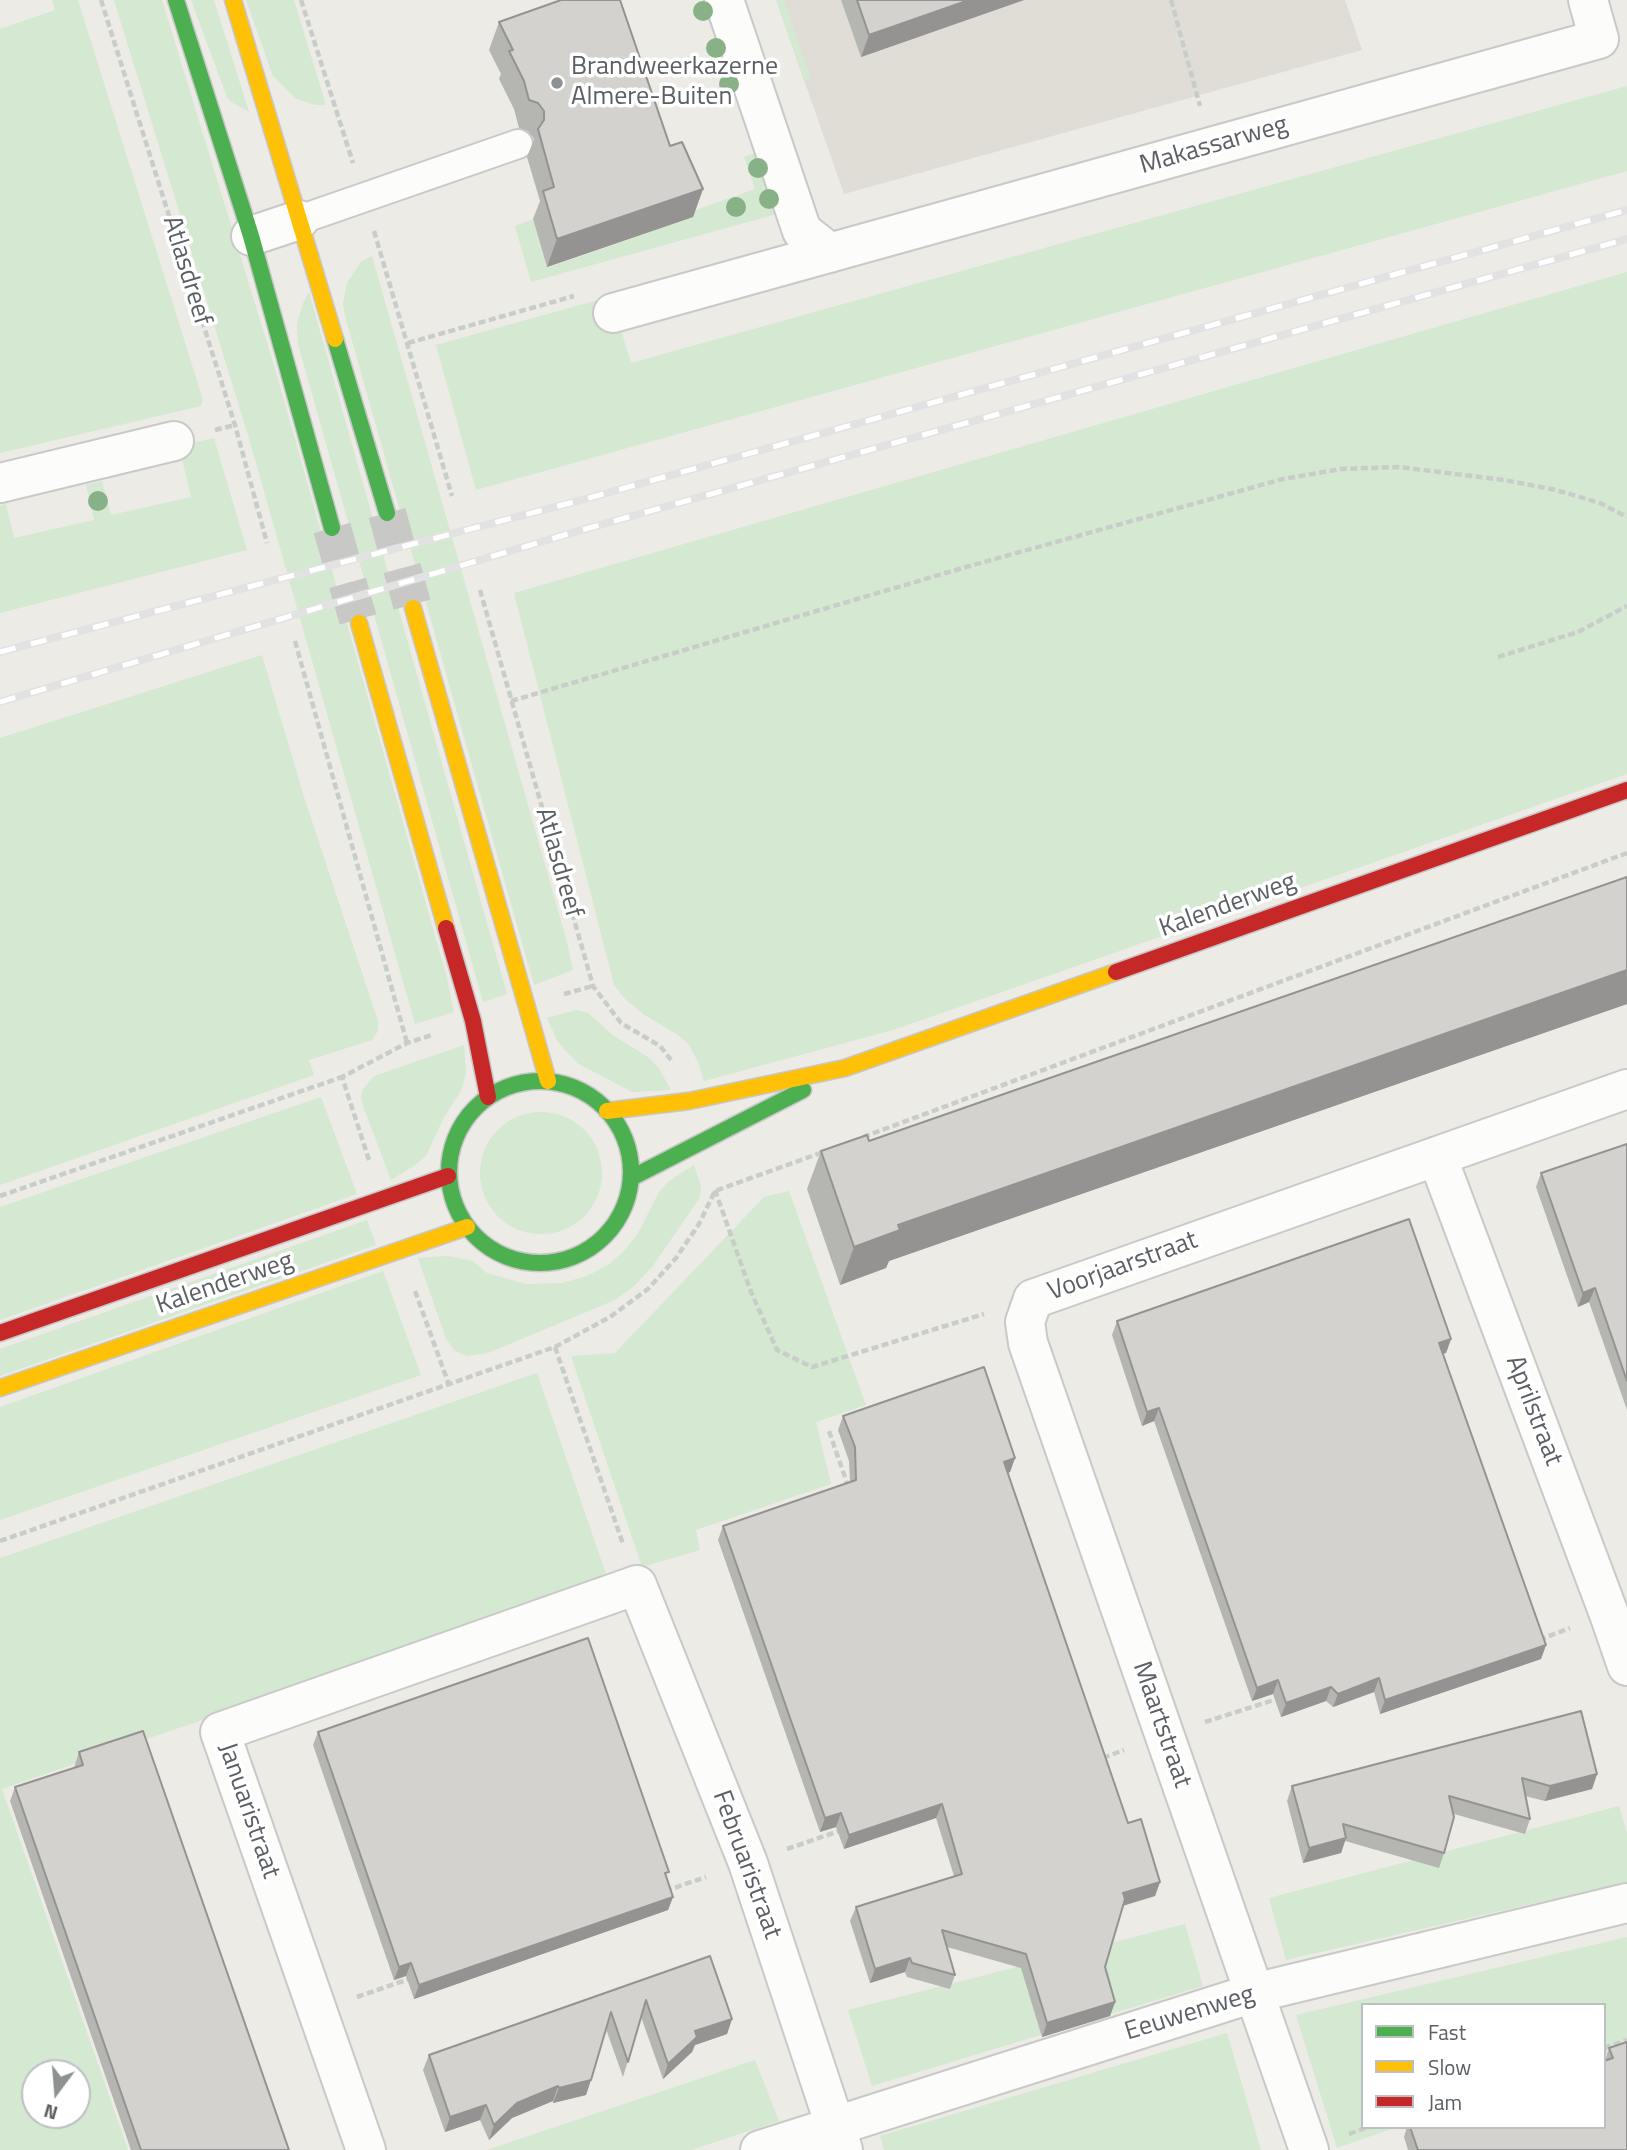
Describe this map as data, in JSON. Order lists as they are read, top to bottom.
{
  "streets": {
    "main road": ["Kalenderweg"],
    "street": [
      "Makassarweg",
      "Voorjaarstraat",
      "Aprilstraat",
      "Maartstraat",
      "Januaristraat",
      "Februaristraat",
      "Eeuwenweg"
    ],
    "path": ["Atlasdreef"]
  },
  "crossings": [
    ["Atlasdreef", "Kalenderweg"],
    ["Voorjaarstraat", "Aprilstraat"],
    ["Voorjaarstraat", "Maartstraat"],
    ["Maartstraat", "Eeuwenweg"],
    ["Januaristraat", "Februaristraat"],
    ["Februaristraat", "Eeuwenweg"]
  ],
  "places": ["Brandweerkazerne Almere-Buiten"],
  "legend": ["Fast", "Slow", "Jam"],
  "north": "bottom"
}
